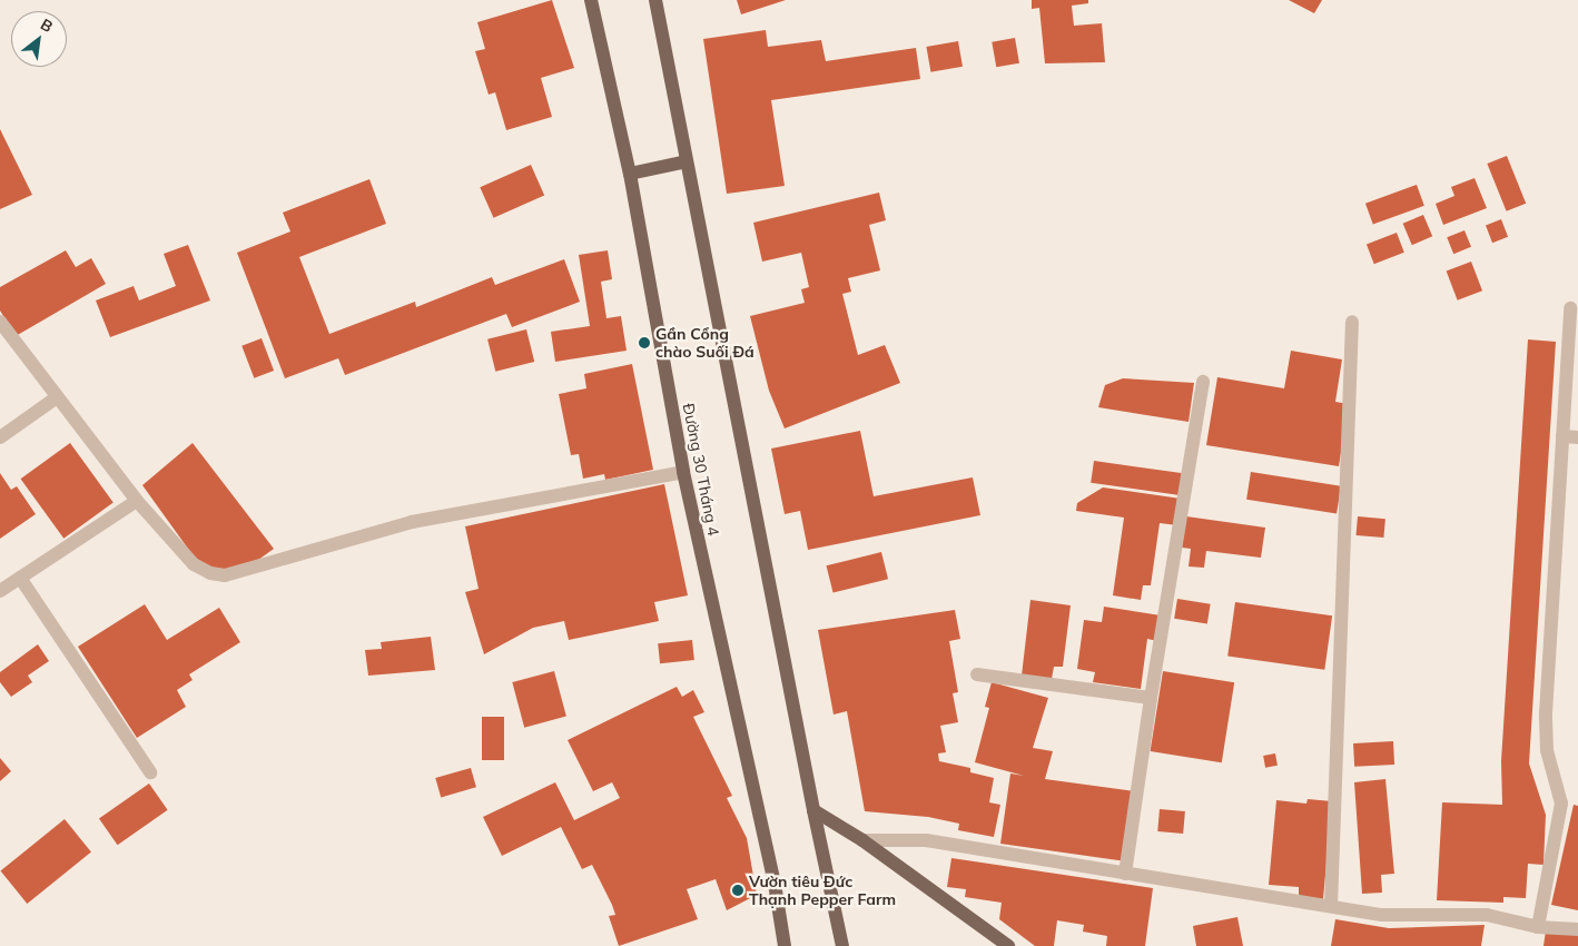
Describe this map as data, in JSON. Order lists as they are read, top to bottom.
{
  "streets": {
    "main road": ["Đường 30 Tháng 4"]
  },
  "places": ["Gần Cổng chào Suối Đá", "Vườn tiêu Đức Thạnh Pepper Farm"],
  "north": "top right"
}
